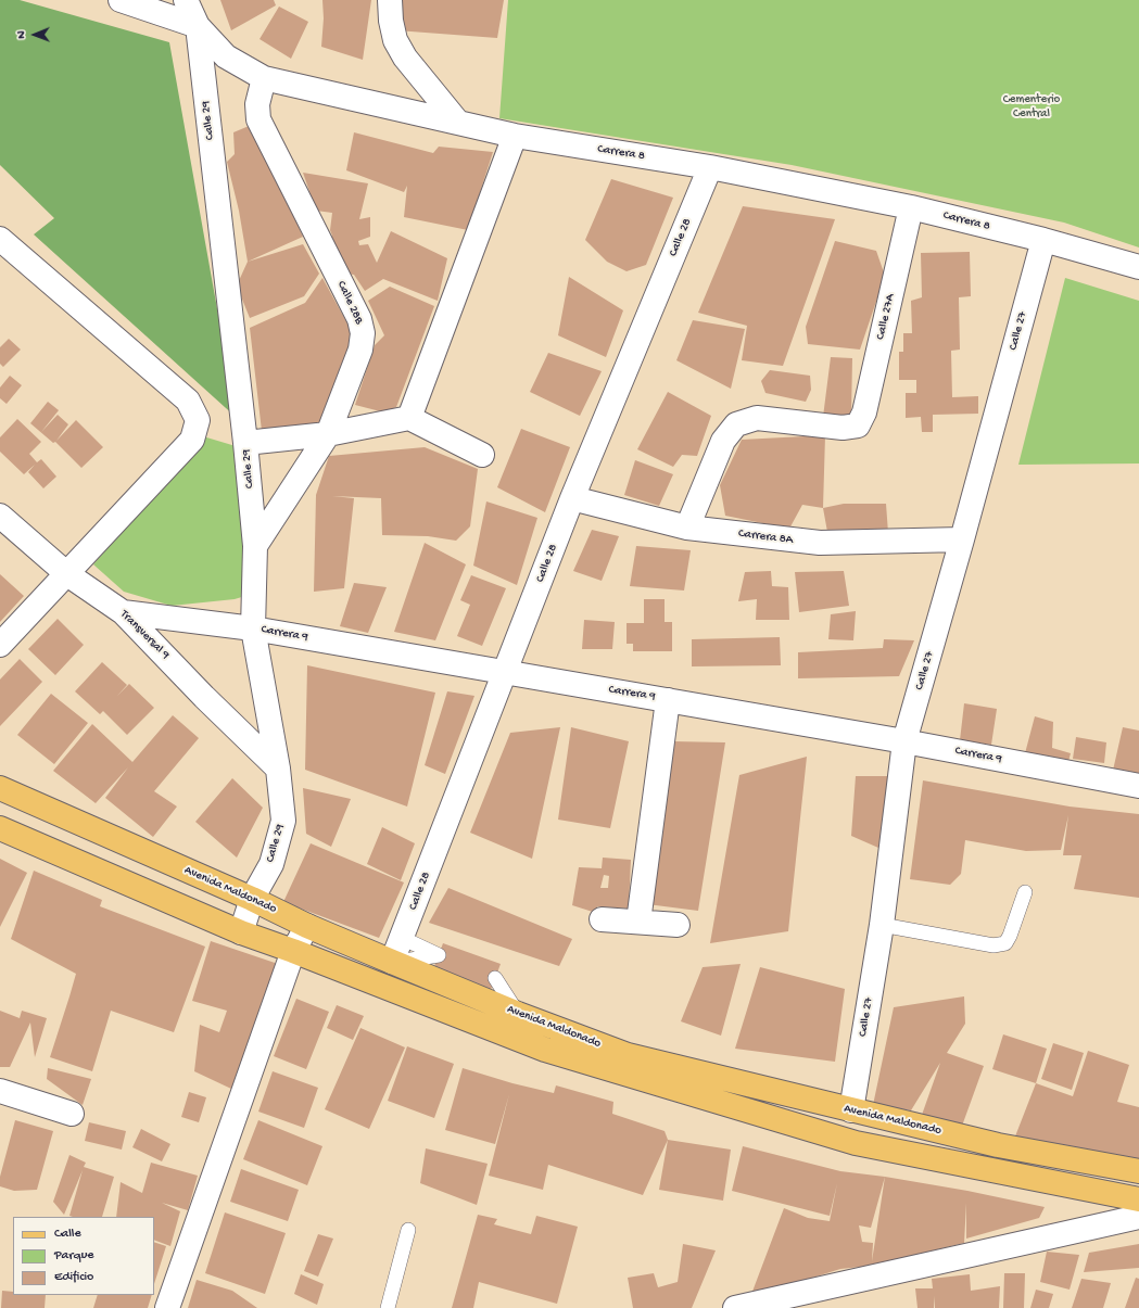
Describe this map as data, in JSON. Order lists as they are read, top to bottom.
{
  "streets": {
    "main road": ["Avenida Maldonado"],
    "street": [
      "Calle 29",
      "Carrera 8",
      "Calle 28",
      "Calle 28B",
      "Calle 27A",
      "Calle 27",
      "Carrera 8A",
      "Carrera 9",
      "Transversal 9"
    ]
  },
  "crossings": [
    ["Calle 29", "Carrera 8"],
    ["Calle 29", "Calle 28B"],
    ["Calle 29", "Carrera 9"],
    ["Calle 29", "Transversal 9"],
    ["Calle 29", "Avenida Maldonado"],
    ["Carrera 8", "Calle 28"],
    ["Carrera 8", "Calle 28B"],
    ["Carrera 8", "Calle 27A"],
    ["Carrera 8", "Calle 27"],
    ["Calle 28", "Carrera 8A"],
    ["Calle 28", "Carrera 9"],
    ["Calle 28", "Avenida Maldonado"],
    ["Calle 27A", "Carrera 8A"],
    ["Calle 27", "Carrera 8A"],
    ["Calle 27", "Carrera 9"],
    ["Calle 27", "Avenida Maldonado"],
    ["Carrera 9", "Transversal 9"]
  ],
  "parks": ["Cementerio Central"],
  "legend": ["Calle", "Parque", "Edificio"],
  "north": "left"
}
